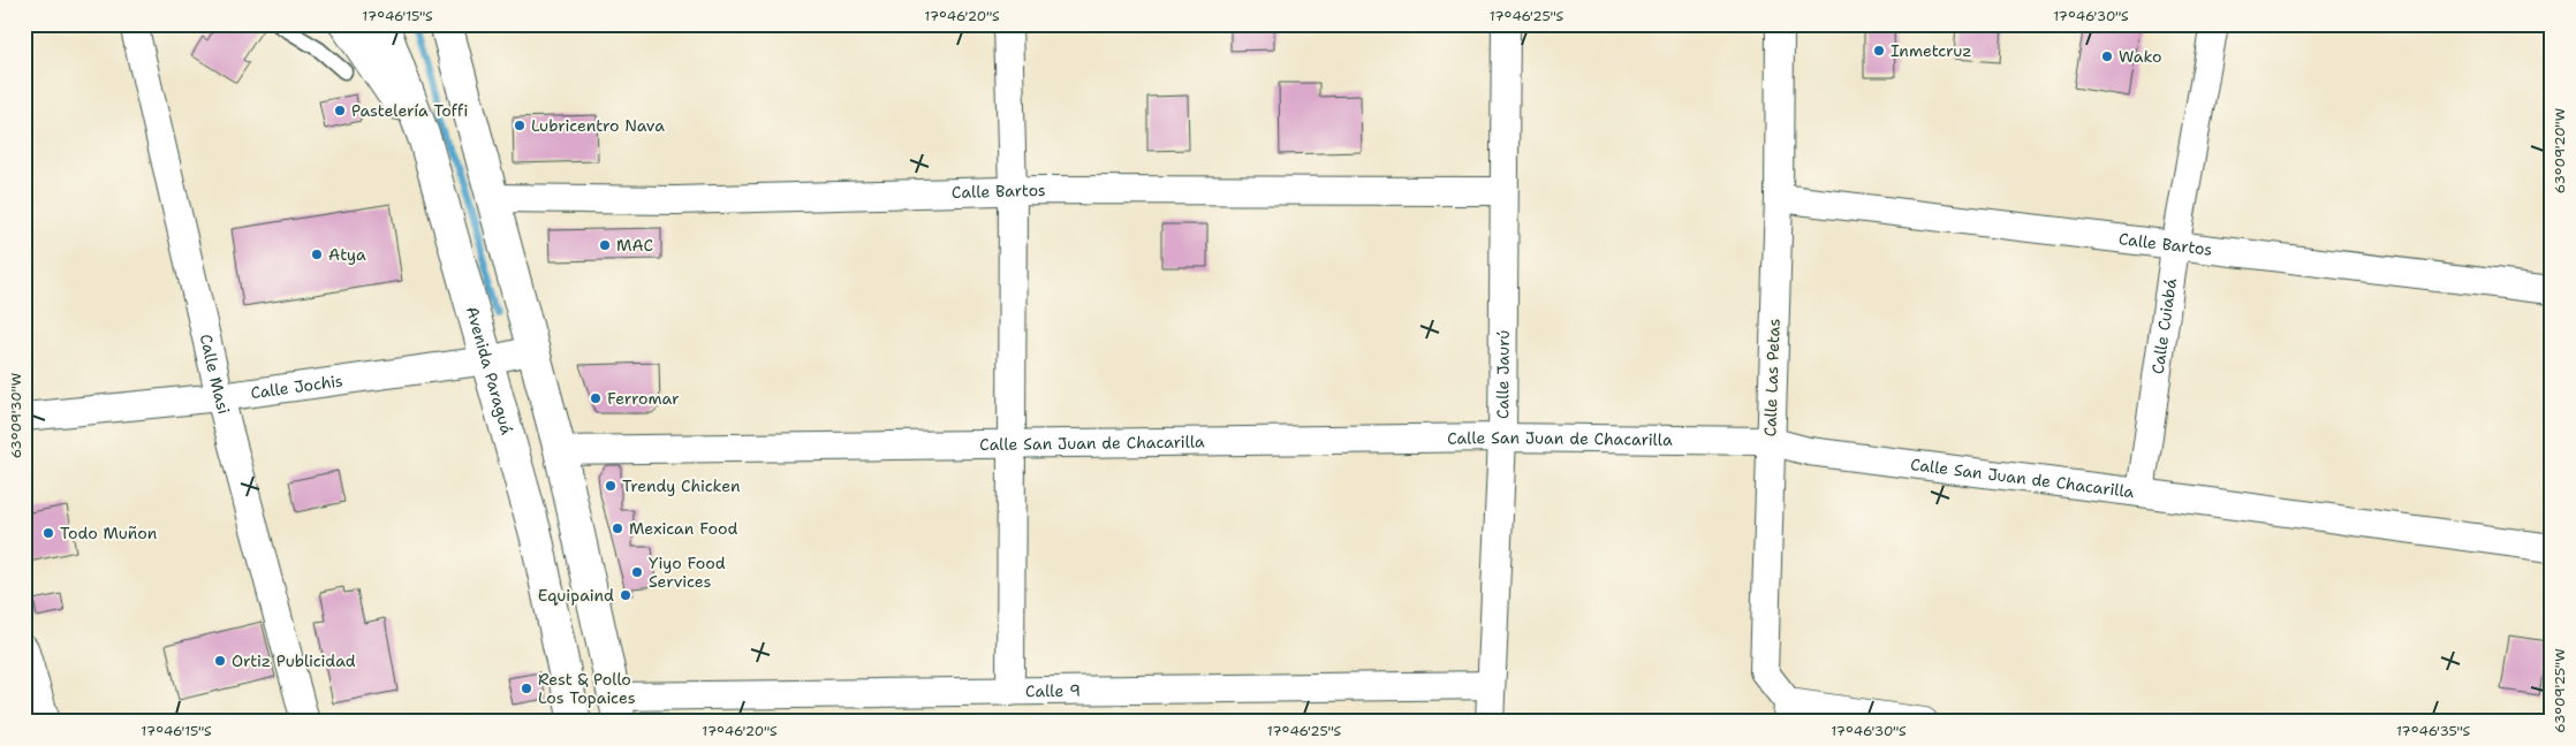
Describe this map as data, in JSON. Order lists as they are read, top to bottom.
{
  "streets": {
    "main road": ["Avenida Paraguá"],
    "street": [
      "Calle Bartos",
      "Calle Cuiabá",
      "Calle Jaurú",
      "Calle Masi",
      "Calle Las Petas",
      "Calle Jochis",
      "Calle San Juan de Chacarilla",
      "Calle 9"
    ]
  },
  "crossings": [
    ["Calle Bartos", "Calle Cuiabá"],
    ["Calle Bartos", "Calle Jaurú"],
    ["Calle Bartos", "Calle Las Petas"],
    ["Calle Cuiabá", "Calle San Juan de Chacarilla"],
    ["Avenida Paraguá", "Calle Jochis"],
    ["Calle Jaurú", "Calle San Juan de Chacarilla"],
    ["Calle Jaurú", "Calle 9"],
    ["Calle Masi", "Calle Jochis"],
    ["Calle Las Petas", "Calle San Juan de Chacarilla"]
  ],
  "places": [
    "Inmetcruz",
    "Wako",
    "Pastelería Toffi",
    "Lubricentro Nava",
    "MAC",
    "Atya",
    "Ferromar",
    "Trendy Chicken",
    "Mexican Food",
    "Todo Muñon",
    "Yiyo Food Services",
    "Equipaind",
    "Ortiz Publicidad",
    "Rest & Pollo Los Topaices"
  ],
  "coordinates": [
    "17°46'15\"S",
    "17°46'20\"S",
    "17°46'25\"S",
    "17°46'30\"S",
    "63°09'20\"W",
    "63°09'30\"W",
    "63°09'25\"W",
    "17°46'35\"S"
  ]
}
